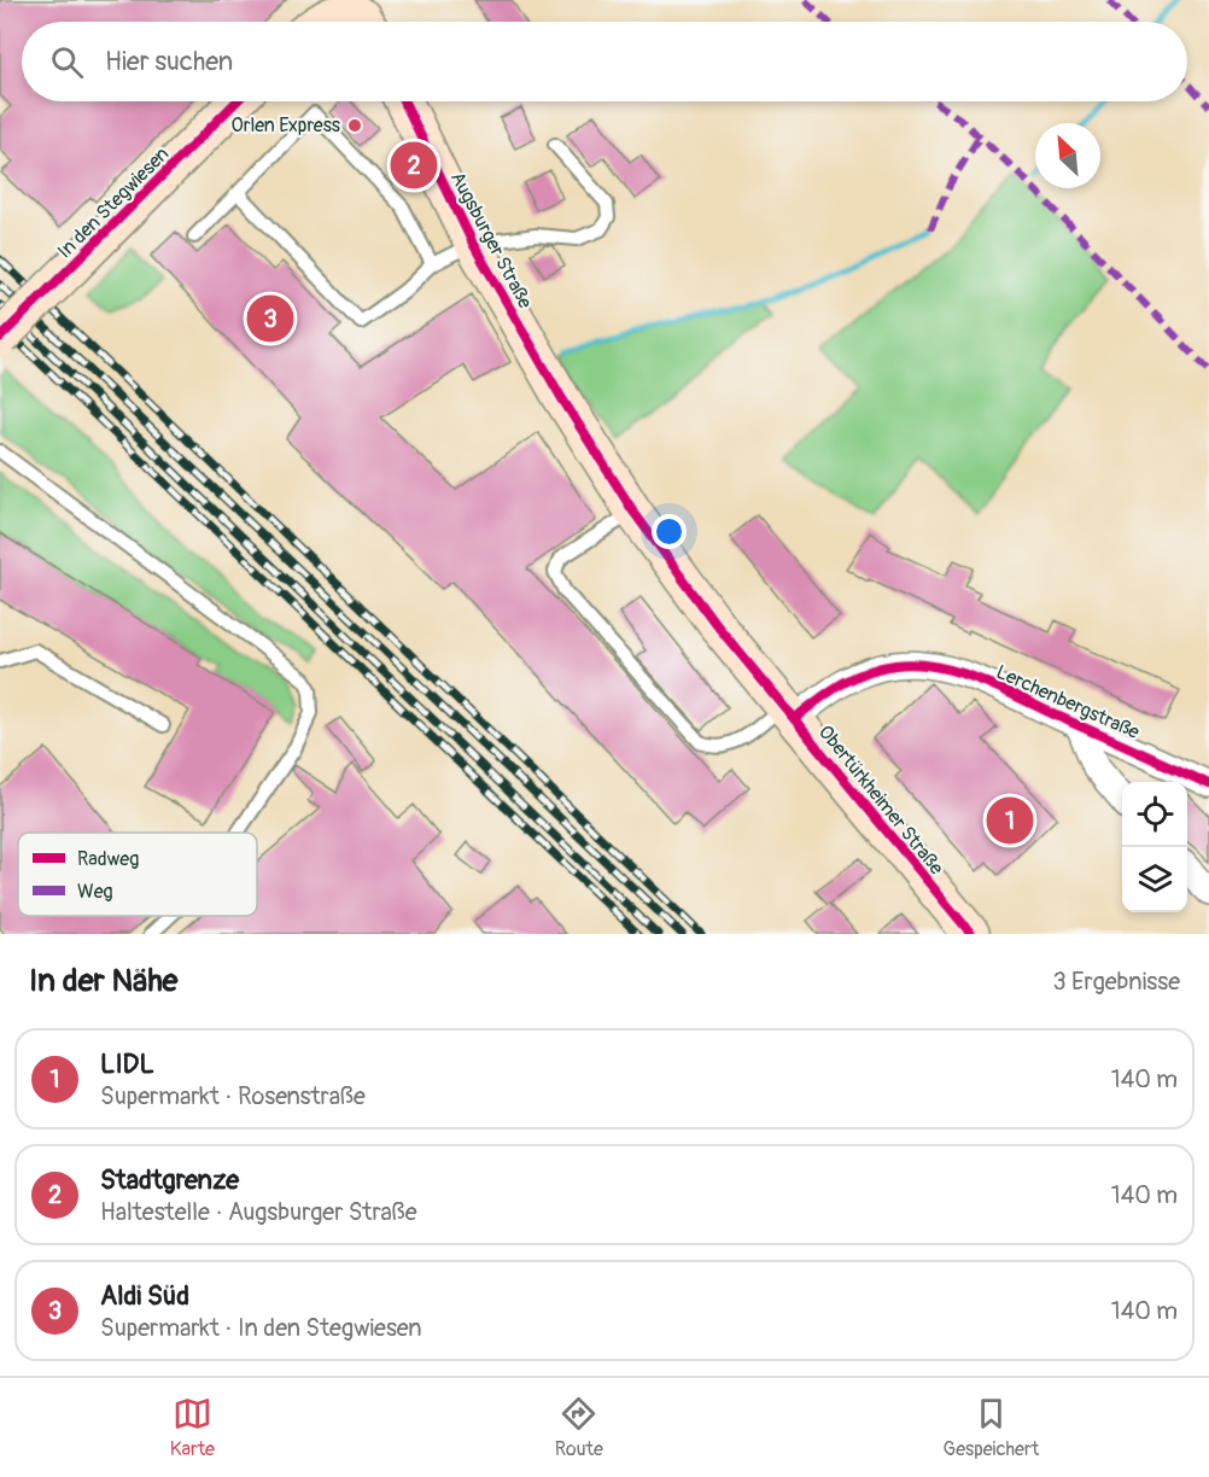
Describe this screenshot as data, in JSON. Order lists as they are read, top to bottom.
{
  "streets": {
    "main road": ["In den Stegwiesen", "Augsburger Straße", "Obertürkheimer Straße"],
    "street": ["Lerchenbergstraße"]
  },
  "crossings": [
    ["Augsburger Straße", "Obertürkheimer Straße"],
    ["Lerchenbergstraße", "Obertürkheimer Straße"]
  ],
  "places": ["Orlen Express"],
  "legend": ["Radweg", "Weg"],
  "north": "top left",
  "page": {
    "search": "Hier suchen",
    "pins": ["2", "3", "1"],
    "heading": ["In der Nähe", "3 Ergebnisse"],
    "list": [
      {
        "mark": "1",
        "name": "LIDL",
        "note": "Supermarkt · Rosenstraße",
        "value": "140 m"
      },
      {
        "mark": "2",
        "name": "Stadtgrenze",
        "note": "Haltestelle · Augsburger Straße",
        "value": "140 m"
      },
      {
        "mark": "3",
        "name": "Aldi Süd",
        "note": "Supermarkt · In den Stegwiesen",
        "value": "140 m"
      }
    ],
    "nav": ["Karte", "Route", "Gespeichert"]
  }
}
